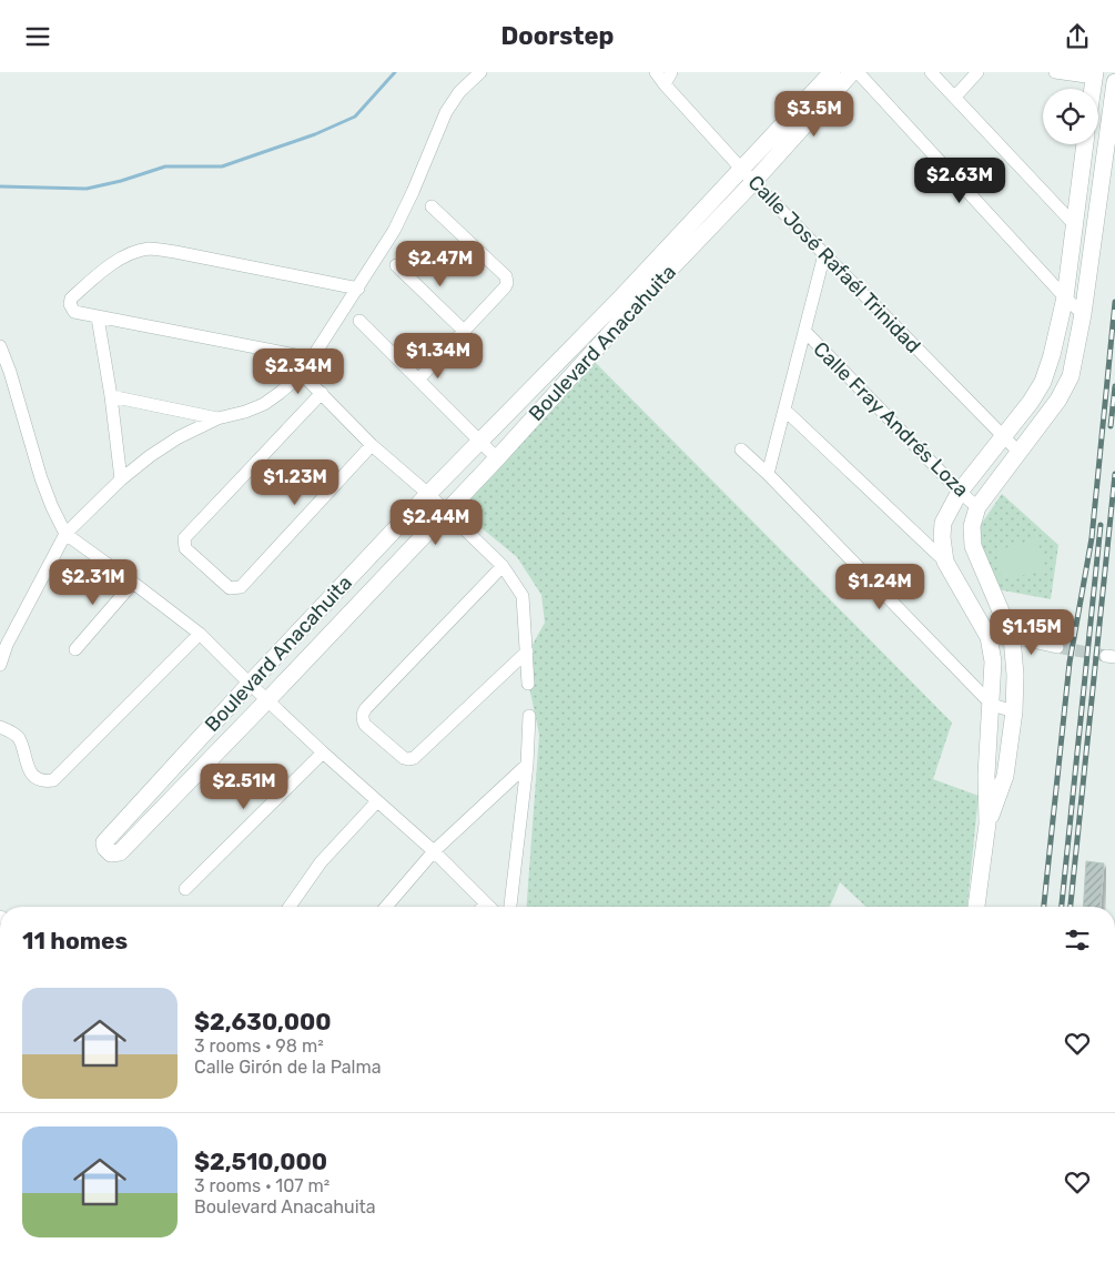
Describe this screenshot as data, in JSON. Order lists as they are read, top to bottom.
{
  "streets": {
    "street": ["Calle José Rafaél Trinidad", "Boulevard Anacahuita", "Calle Fray Andrés Loza"]
  },
  "crossings": [
    ["Calle José Rafaél Trinidad", "Boulevard Anacahuita"]
  ],
  "page": {
    "header": "Doorstep",
    "price": [
      "$3.5M",
      "$2.63M",
      "$2.47M",
      "$1.34M",
      "$2.34M",
      "$1.23M",
      "$2.44M",
      "$2.31M",
      "$1.24M",
      "$1.15M",
      "$2.51M"
    ],
    "heading": "11 homes",
    "list": [
      {
        "name": "$2,630,000",
        "note": "3 rooms · 98 m² · Calle Girón de la Palma"
      },
      {
        "name": "$2,510,000",
        "note": "3 rooms · 107 m² · Boulevard Anacahuita"
      }
    ]
  }
}
